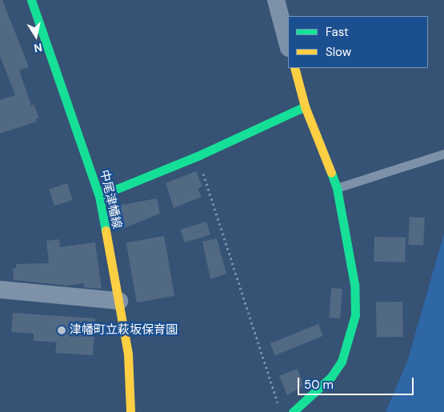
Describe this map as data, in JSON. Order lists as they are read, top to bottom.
{
  "streets": {
    "street": ["中尾津幡線"]
  },
  "places": ["津幡町立萩坂保育園"],
  "legend": ["Fast", "Slow"],
  "scale_bar": "50 m",
  "north": "bottom"
}
